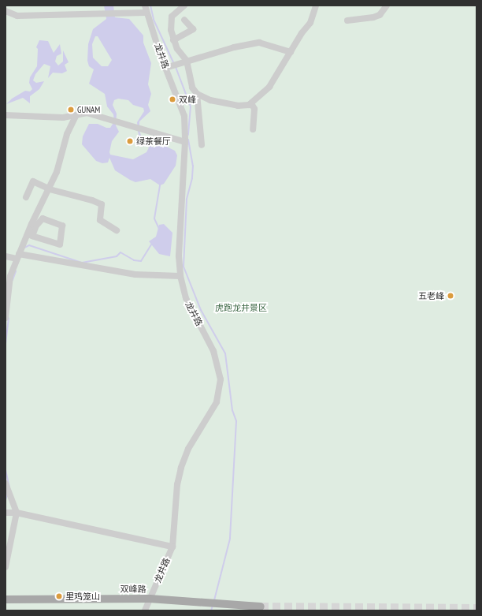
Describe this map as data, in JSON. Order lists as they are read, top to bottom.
{
  "streets": {
    "main road": ["双峰路"],
    "street": ["龙井路"]
  },
  "crossings": [
    ["龙井路", "双峰路"]
  ],
  "parks": ["虎跑龙井景区"],
  "places": [
    "双峰",
    "GUNAM",
    "绿茶餐厅",
    "五老峰",
    "里鸡笼山"
  ]
}
